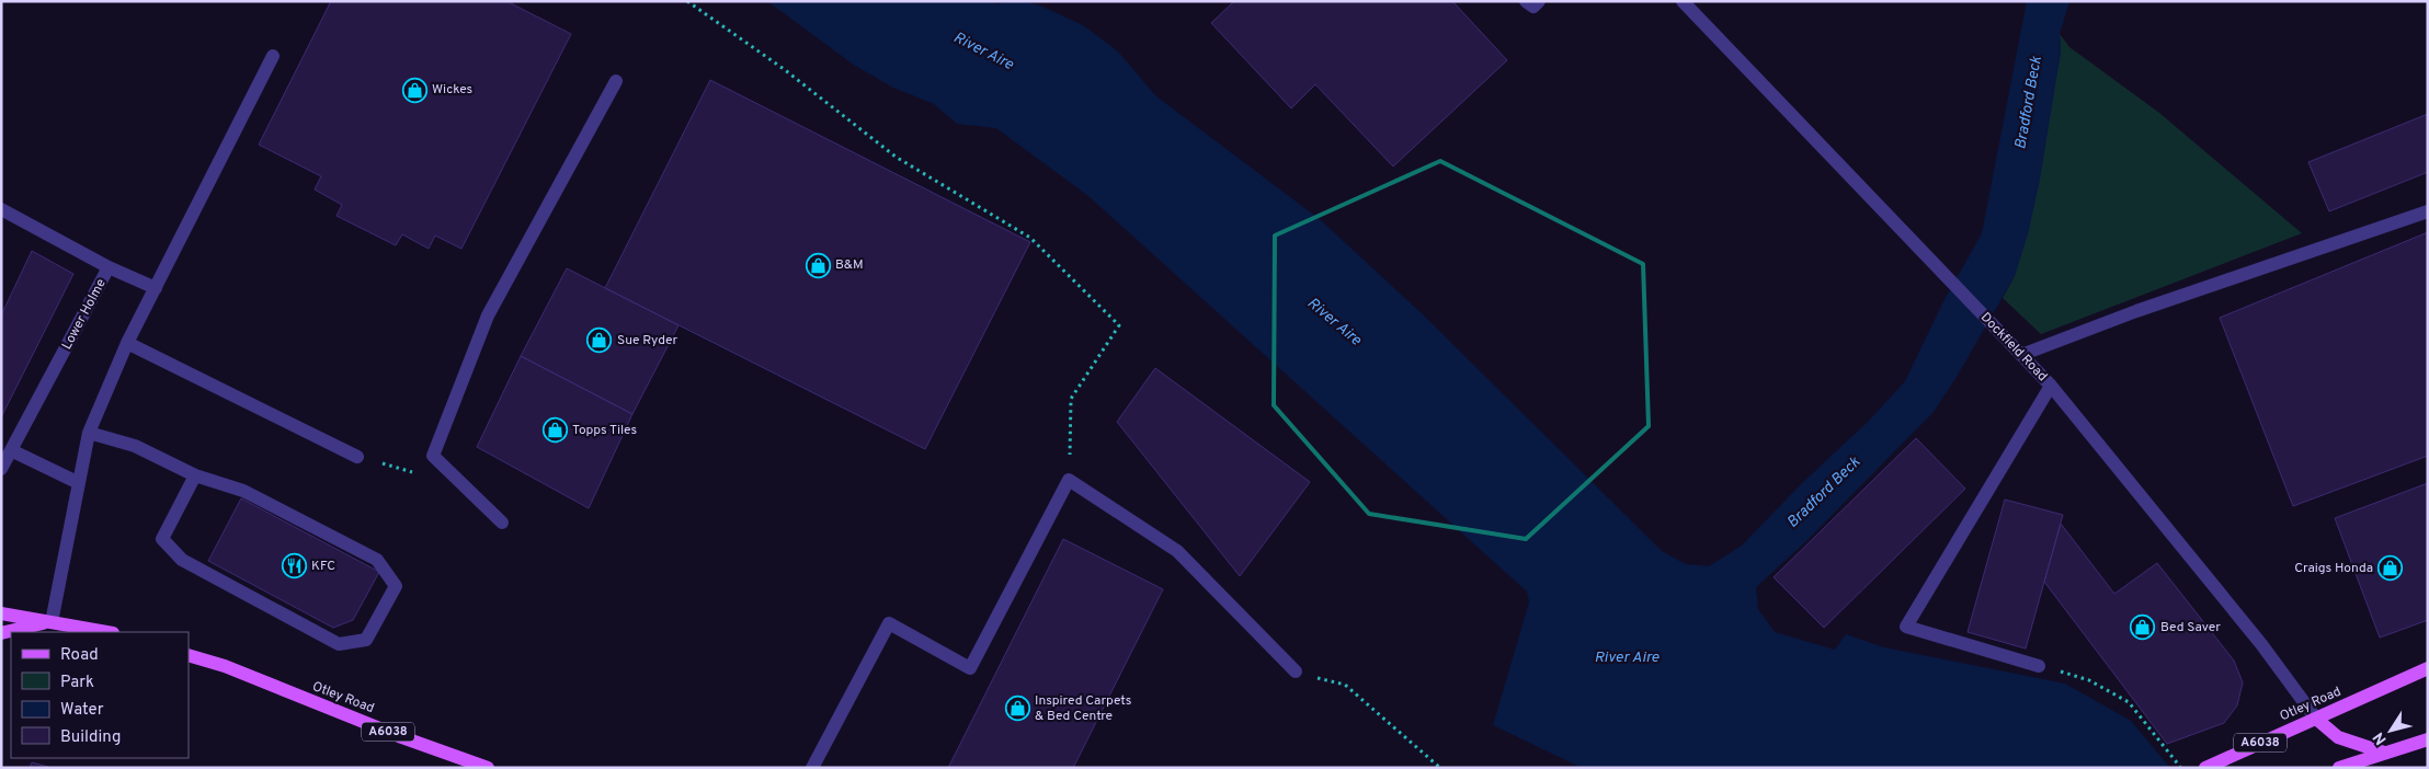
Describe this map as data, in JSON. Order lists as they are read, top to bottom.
{
  "streets": {
    "main road": ["Otley Road", "A6038"],
    "street": ["Lower Holme", "Dockfield Road"]
  },
  "crossings": [
    ["Dockfield Road", "Otley Road"]
  ],
  "water": ["River Aire", "Bradford Beck"],
  "places": {
    "shop": [
      "Wickes",
      "B&M",
      "Sue Ryder",
      "Topps Tiles",
      "Craigs Honda",
      "Bed Saver",
      "Inspired Carpets & Bed Centre"
    ],
    "restaurant": ["KFC"]
  },
  "legend": [
    "Road",
    "Park",
    "Water",
    "Building"
  ],
  "north": "bottom left"
}
